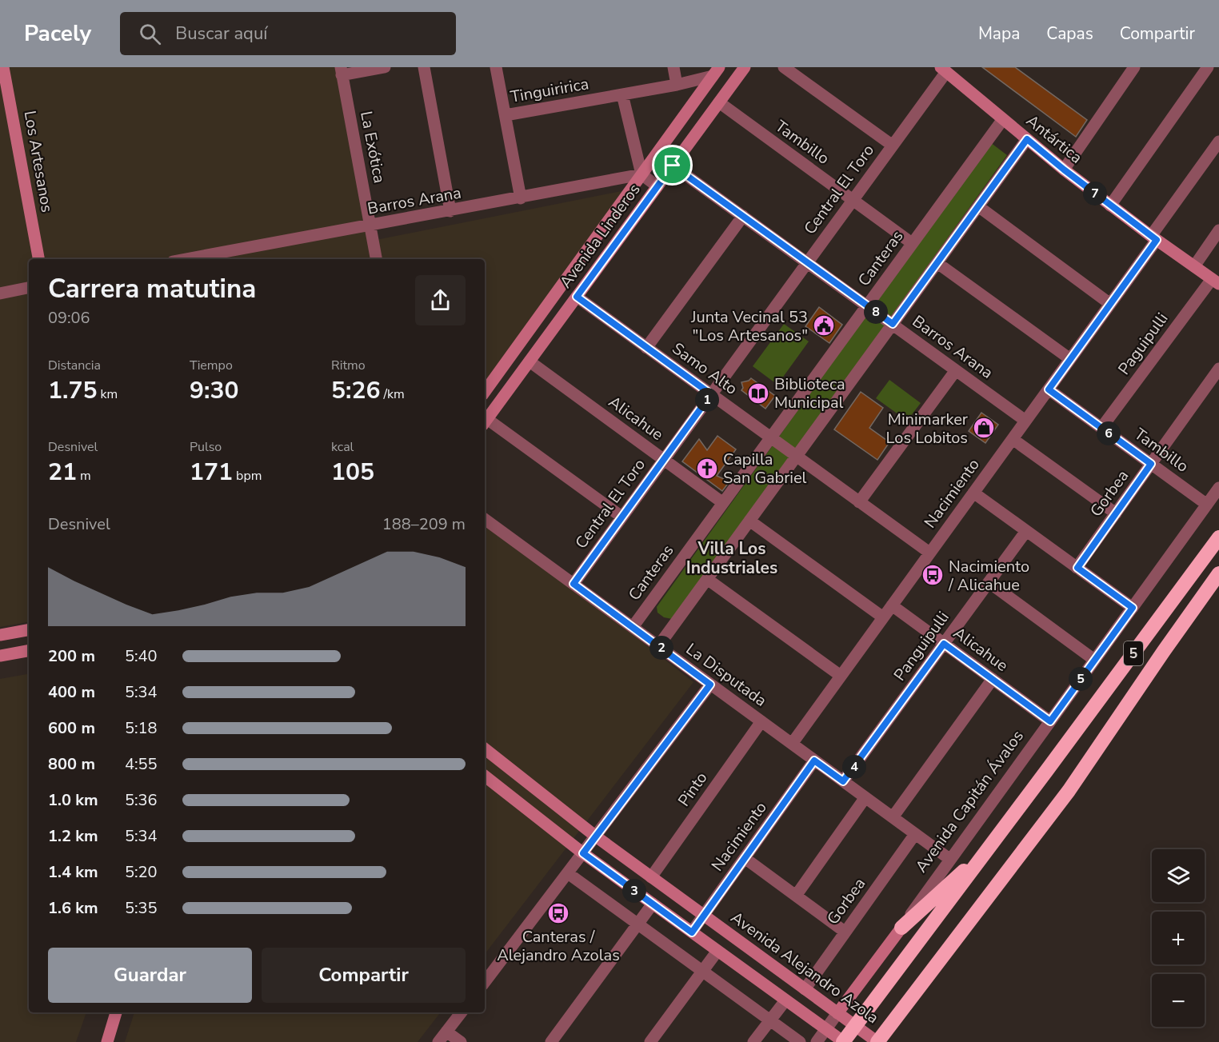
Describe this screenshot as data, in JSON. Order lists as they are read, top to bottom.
{
  "streets": {
    "highway": ["5"],
    "street": [
      "Tinguiririca",
      "Antártica",
      "Tambillo",
      "La Exótica",
      "Los Artesanos",
      "Central El Toro",
      "Barros Arana",
      "Avenida Linderos",
      "Canteras",
      "Paguipulli",
      "Samo Alto",
      "Alicahue",
      "Nacimiento",
      "Gorbea",
      "Panguipulli",
      "La Disputada",
      "Pinto",
      "Avenida Capitán Ávalos",
      "Avenida Alejandro Azola"
    ]
  },
  "crossings": [
    ["Tinguiririca", "Avenida Linderos"],
    ["Antártica", "Central El Toro"],
    ["Antártica", "Canteras"],
    ["Antártica", "Paguipulli"],
    ["Antártica", "Nacimiento"],
    ["Tambillo", "Central El Toro"],
    ["Tambillo", "Avenida Linderos"],
    ["Tambillo", "Canteras"],
    ["Tambillo", "Paguipulli"],
    ["Tambillo", "Nacimiento"],
    ["Tambillo", "Gorbea"],
    ["Tambillo", "Avenida Capitán Ávalos"],
    ["La Exótica", "Barros Arana"],
    ["Central El Toro", "Barros Arana"],
    ["Central El Toro", "Samo Alto"],
    ["Central El Toro", "Alicahue"],
    ["Central El Toro", "La Disputada"],
    ["Barros Arana", "Avenida Linderos"],
    ["Barros Arana", "Canteras"],
    ["Barros Arana", "Nacimiento"],
    ["Avenida Linderos", "Samo Alto"],
    ["Avenida Linderos", "Alicahue"],
    ["Canteras", "Samo Alto"],
    ["Canteras", "Alicahue"],
    ["Canteras", "La Disputada"],
    ["Samo Alto", "Nacimiento"],
    ["Alicahue", "Nacimiento"],
    ["Alicahue", "Panguipulli"],
    ["Alicahue", "Avenida Capitán Ávalos"],
    ["Nacimiento", "La Disputada"],
    ["Nacimiento", "Avenida Alejandro Azola"],
    ["Gorbea", "La Disputada"],
    ["Gorbea", "Avenida Alejandro Azola"],
    ["Panguipulli", "La Disputada"],
    ["5", "Avenida Alejandro Azola"],
    ["La Disputada", "Pinto"],
    ["La Disputada", "Avenida Capitán Ávalos"],
    ["Pinto", "Avenida Alejandro Azola"],
    ["Avenida Capitán Ávalos", "Avenida Alejandro Azola"]
  ],
  "districts": ["Villa Los Industriales"],
  "places": {
    "public building": ["Junta Vecinal 53 \"Los Artesanos\""],
    "library": ["Biblioteca Municipal"],
    "shop": ["Minimarker Los Lobitos"],
    "church": ["Capilla San Gabriel"],
    "bus stop": ["Nacimiento / Alicahue", "Canteras / Alejandro Azolas"]
  },
  "page": {
    "header": "Pacely",
    "search": "Buscar aquí",
    "nav": ["Mapa", "Capas", "Compartir"],
    "pins": [
      "7",
      "8",
      "1",
      "6",
      "2",
      "5",
      "4",
      "3"
    ],
    "heading": ["Carrera matutina", "09:06"],
    "stats": [
      ["Distancia", "1.75 km"],
      ["Tiempo", "9:30"],
      ["Ritmo", "5:26 /km"],
      ["Desnivel", "21 m"],
      ["Pulso", "171 bpm"],
      ["kcal", "105"]
    ],
    "chart": ["Desnivel", "188–209 m"],
    "list": [
      {
        "name": "200 m",
        "note": "5:40"
      },
      {
        "name": "400 m",
        "note": "5:34"
      },
      {
        "name": "600 m",
        "note": "5:18"
      },
      {
        "name": "800 m",
        "note": "4:55"
      },
      {
        "name": "1.0 km",
        "note": "5:36"
      },
      {
        "name": "1.2 km",
        "note": "5:34"
      },
      {
        "name": "1.4 km",
        "note": "5:20"
      },
      {
        "name": "1.6 km",
        "note": "5:35"
      }
    ],
    "map_buttons": ["+", "−"],
    "buttons": ["Guardar", "Compartir"]
  }
}
